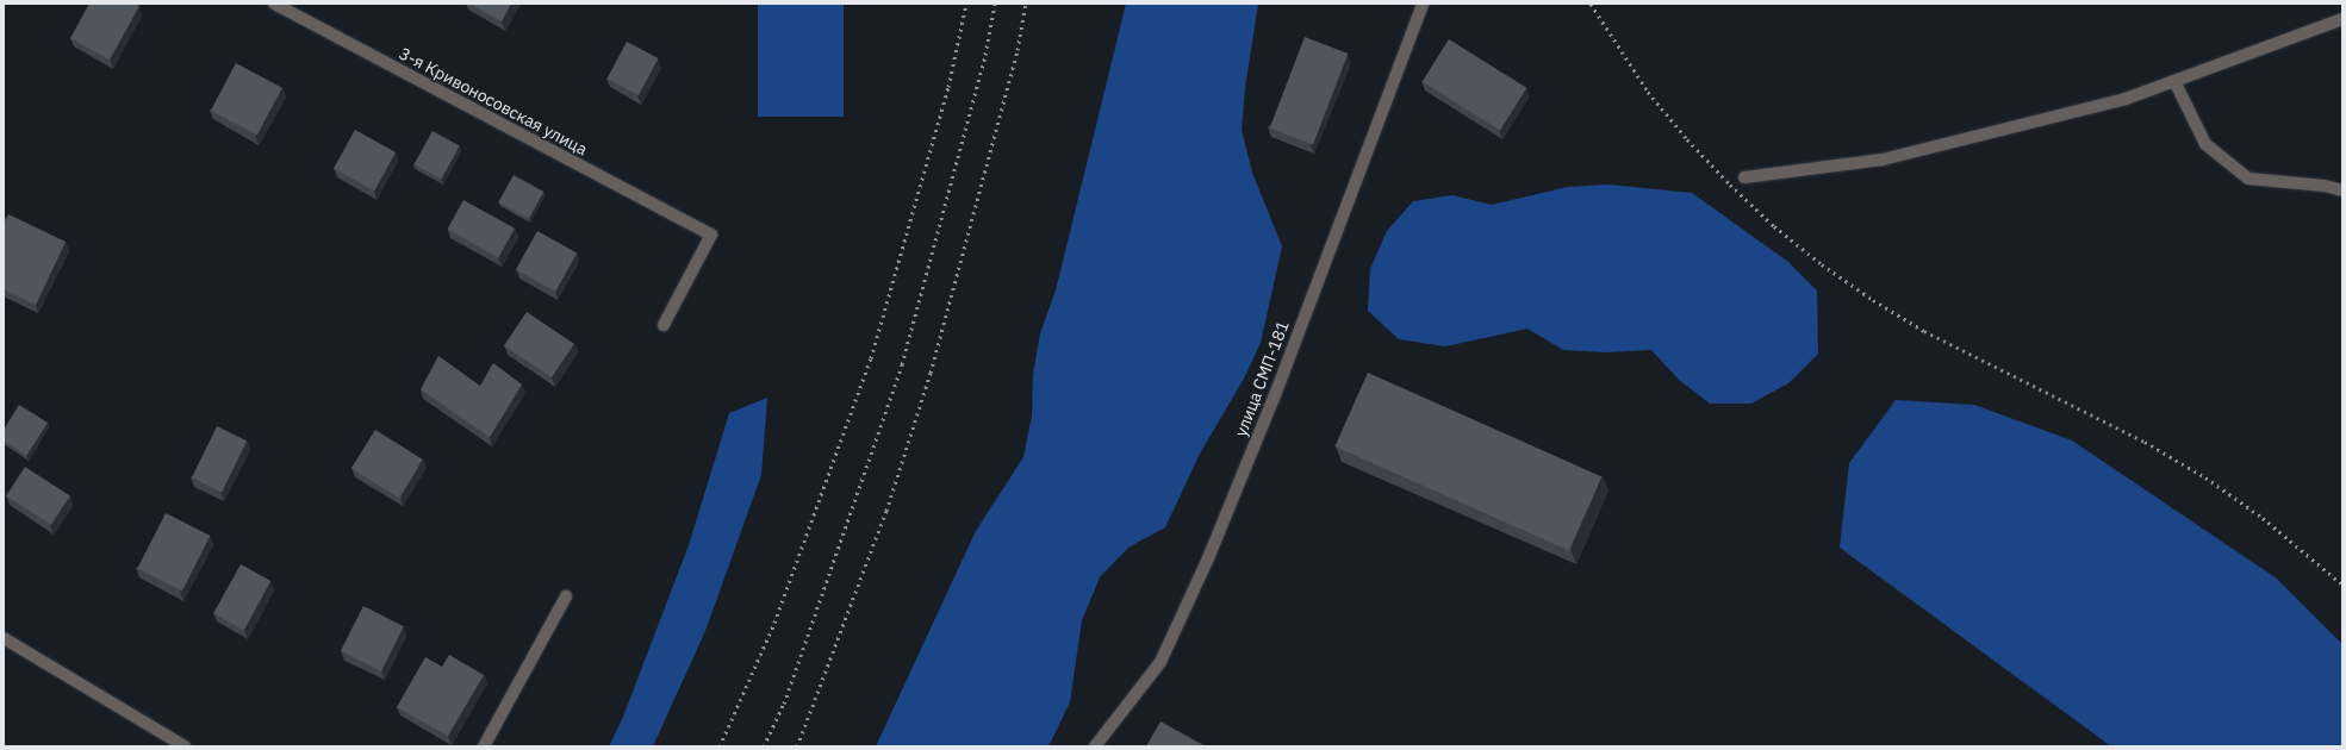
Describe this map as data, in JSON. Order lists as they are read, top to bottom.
{
  "streets": {
    "street": ["3-я Кривоносовская улица", "улица СМП-181"]
  }
}
